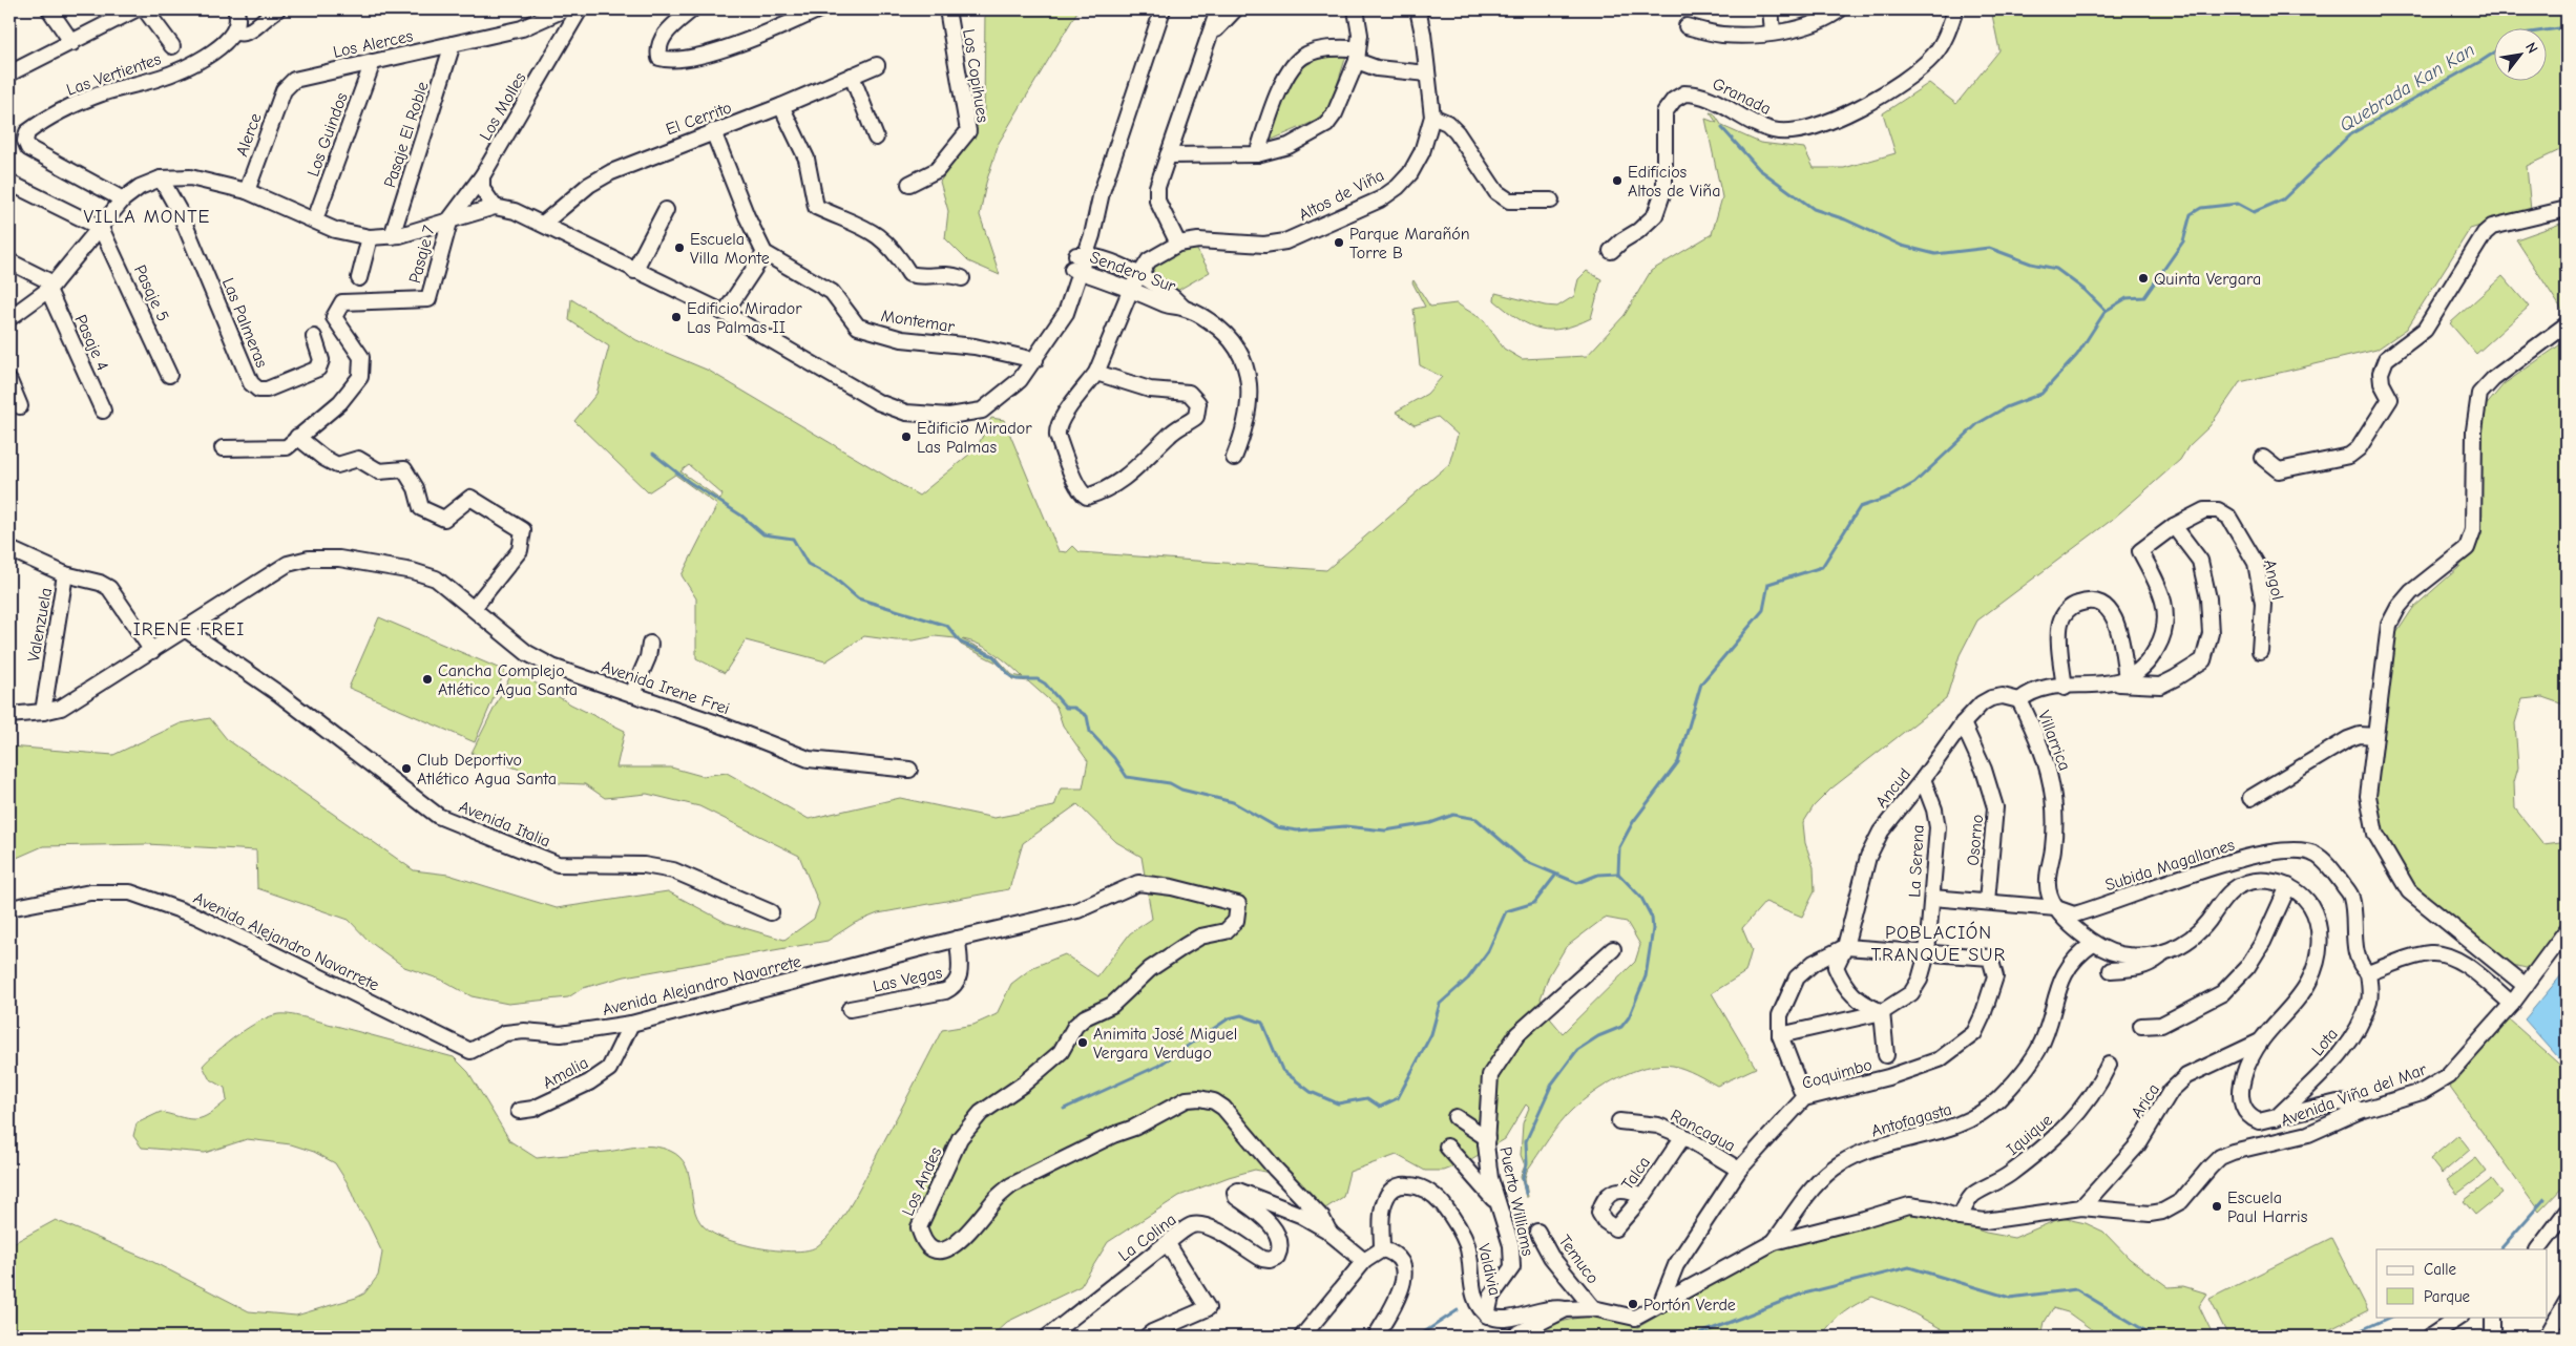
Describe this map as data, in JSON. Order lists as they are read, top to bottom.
{
  "streets": {
    "street": [
      "Los Alerces",
      "Las Vertientes",
      "Los Copihues",
      "Granada",
      "Los Molles",
      "El Cerrito",
      "Alerce",
      "Los Guindos",
      "Pasaje El Roble",
      "Altos de Viña",
      "Pasaje 7",
      "Sendero Sur",
      "Pasaje 5",
      "Montemar",
      "Las Palmeras",
      "Pasaje 4",
      "Angol",
      "Valenzuela",
      "Avenida Irene Frei",
      "Villarrica",
      "Ancud",
      "Avenida Italia",
      "Osorno",
      "La Serena",
      "Subida Magallanes",
      "Avenida Alejandro Navarrete",
      "Las Vegas",
      "Lota",
      "Amalia",
      "Coquimbo",
      "Avenida Viña del Mar",
      "Arica",
      "Antofagasta",
      "Rancagua",
      "Iquique",
      "Talca",
      "Los Andes",
      "Puerto Williams",
      "La Colina",
      "Temuco",
      "Valdivia"
    ]
  },
  "crossings": [
    ["Los Alerces", "Alerce"],
    ["Los Alerces", "Los Guindos"],
    ["Los Alerces", "Pasaje El Roble"],
    ["Los Molles", "Pasaje 7"],
    ["Altos de Viña", "Sendero Sur"],
    ["Angol", "Villarrica"],
    ["Valenzuela", "Avenida Irene Frei"],
    ["Avenida Irene Frei", "Avenida Italia"],
    ["Villarrica", "Ancud"],
    ["Villarrica", "Subida Magallanes"],
    ["Villarrica", "Lota"],
    ["Villarrica", "Avenida Viña del Mar"],
    ["Villarrica", "Arica"],
    ["Villarrica", "Antofagasta"],
    ["Ancud", "Osorno"],
    ["Ancud", "La Serena"],
    ["Osorno", "Subida Magallanes"],
    ["La Serena", "Subida Magallanes"],
    ["La Serena", "Coquimbo"],
    ["Subida Magallanes", "Lota"],
    ["Avenida Alejandro Navarrete", "Las Vegas"],
    ["Avenida Alejandro Navarrete", "Amalia"],
    ["Avenida Alejandro Navarrete", "Los Andes"],
    ["Coquimbo", "Avenida Viña del Mar"],
    ["Coquimbo", "Rancagua"],
    ["Avenida Viña del Mar", "Arica"],
    ["Avenida Viña del Mar", "Antofagasta"],
    ["Avenida Viña del Mar", "Iquique"],
    ["Avenida Viña del Mar", "Temuco"],
    ["Avenida Viña del Mar", "Valdivia"],
    ["Rancagua", "Talca"],
    ["Los Andes", "La Colina"],
    ["Puerto Williams", "Valdivia"]
  ],
  "districts": ["VILLA MONTE", "IRENE FREI", "POBLACIÓN TRANQUE SUR"],
  "water": ["Quebrada Kan Kan"],
  "places": [
    "Edificios Altos de Viña",
    "Parque Marañón Torre B",
    "Escuela Villa Monte",
    "Quinta Vergara",
    "Edificio Mirador Las Palmas II",
    "Edificio Mirador Las Palmas",
    "Cancha Complejo Atlético Agua Santa",
    "Club Deportivo Atlético Agua Santa",
    "Animita José Miguel Vergara Verdugo",
    "Escuela Paul Harris",
    "Portón Verde"
  ],
  "legend": ["Calle", "Parque"],
  "north": "top right"
}
